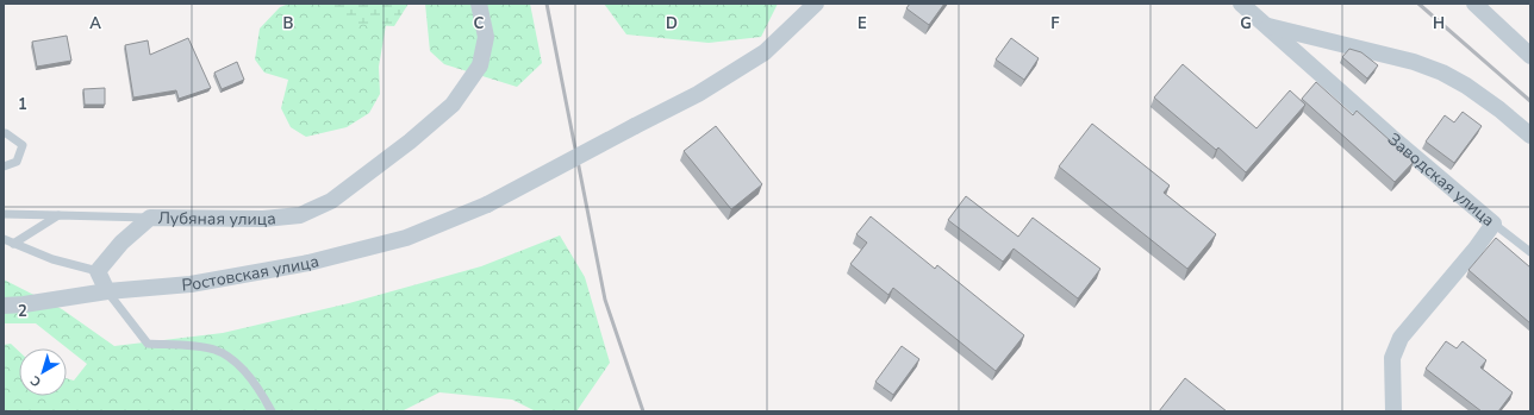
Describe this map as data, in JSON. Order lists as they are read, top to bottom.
{
  "streets": {
    "street": ["Заводская улица", "Лубяная улица", "Ростовская улица"]
  },
  "north": "bottom left",
  "grid": {
    "columns": [
      "A",
      "B",
      "C",
      "D",
      "E",
      "F",
      "G",
      "H"
    ],
    "rows": ["1", "2"]
  }
}
